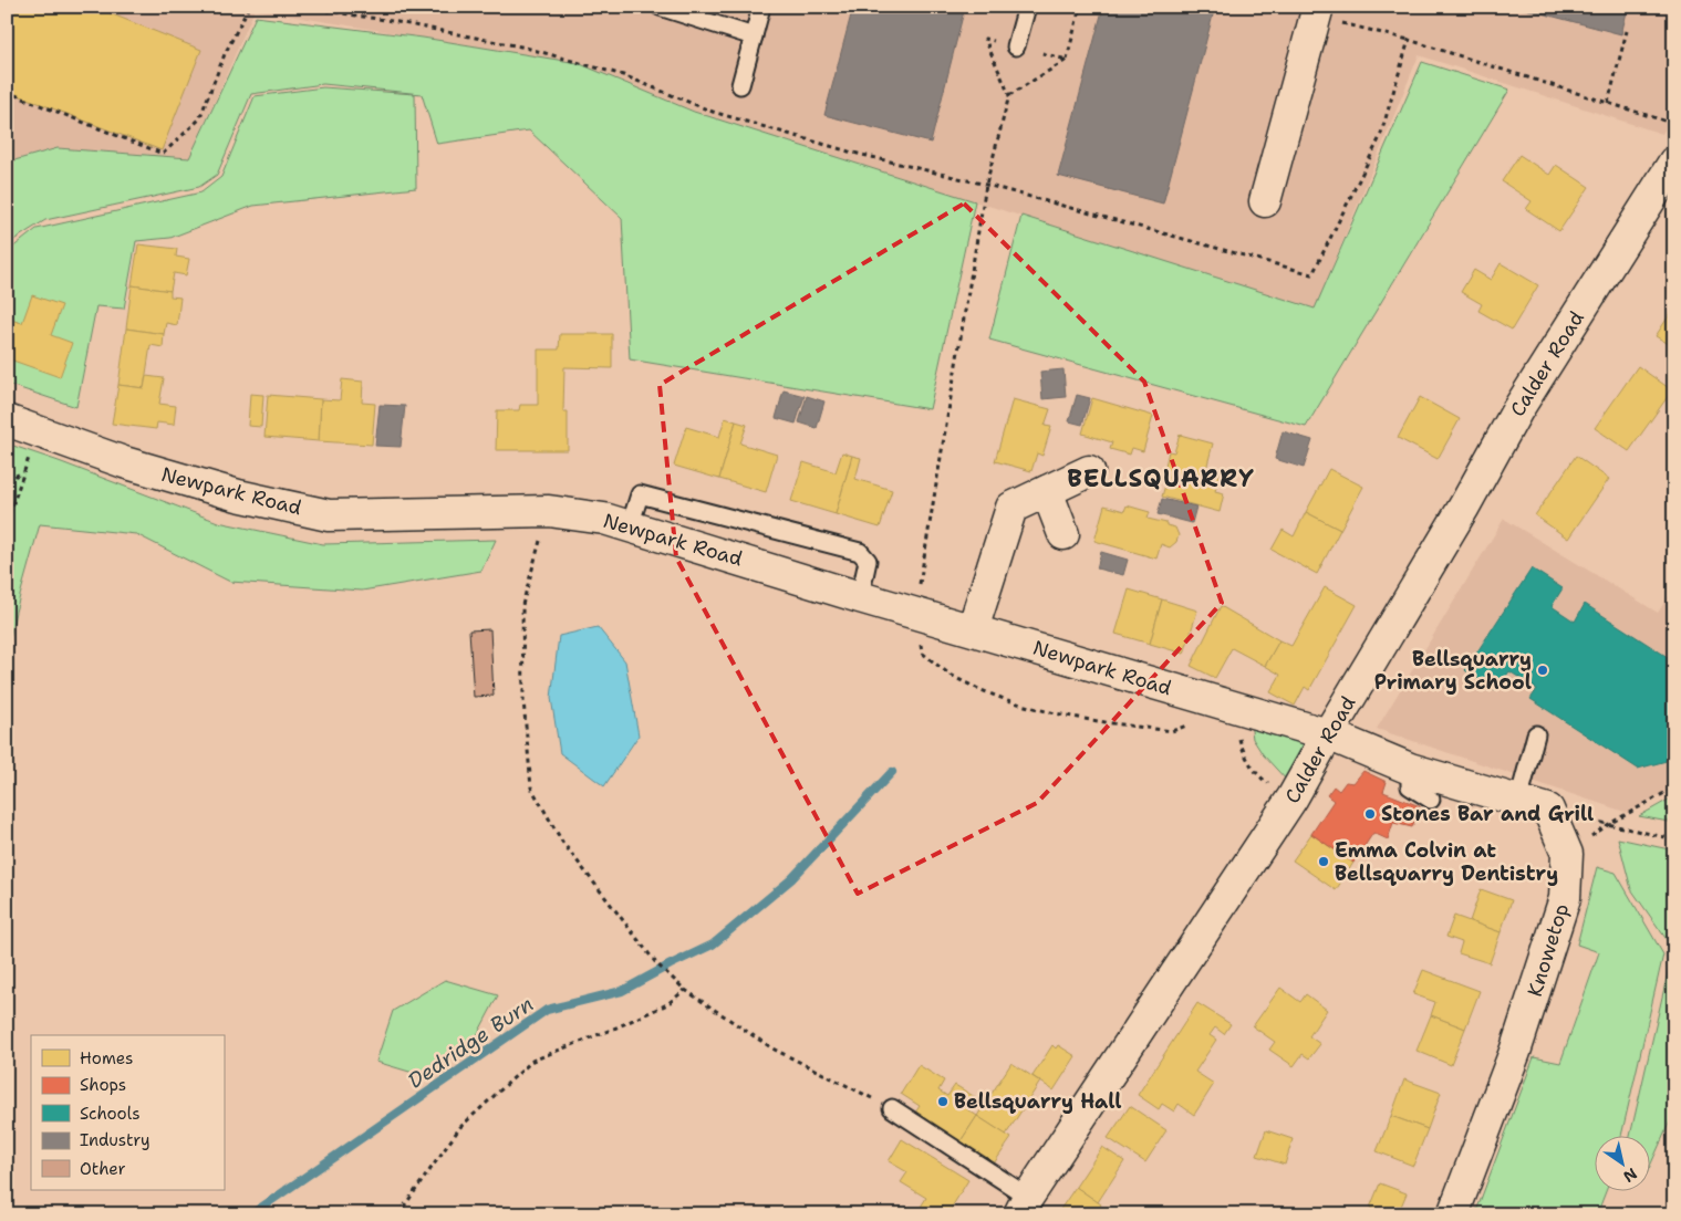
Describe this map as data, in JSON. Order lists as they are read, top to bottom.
{
  "streets": {
    "street": ["Calder Road", "Newpark Road", "Knowetop"]
  },
  "crossings": [
    ["Calder Road", "Newpark Road"],
    ["Calder Road", "Knowetop"],
    ["Newpark Road", "Knowetop"]
  ],
  "districts": ["BELLSQUARRY"],
  "water": ["Dedridge Burn"],
  "places": [
    "Bellsquarry Primary School",
    "Stones Bar and Grill",
    "Emma Colvin at Bellsquarry Dentistry",
    "Bellsquarry Hall"
  ],
  "legend": [
    "Homes",
    "Shops",
    "Schools",
    "Industry",
    "Other"
  ],
  "north": "bottom right"
}
